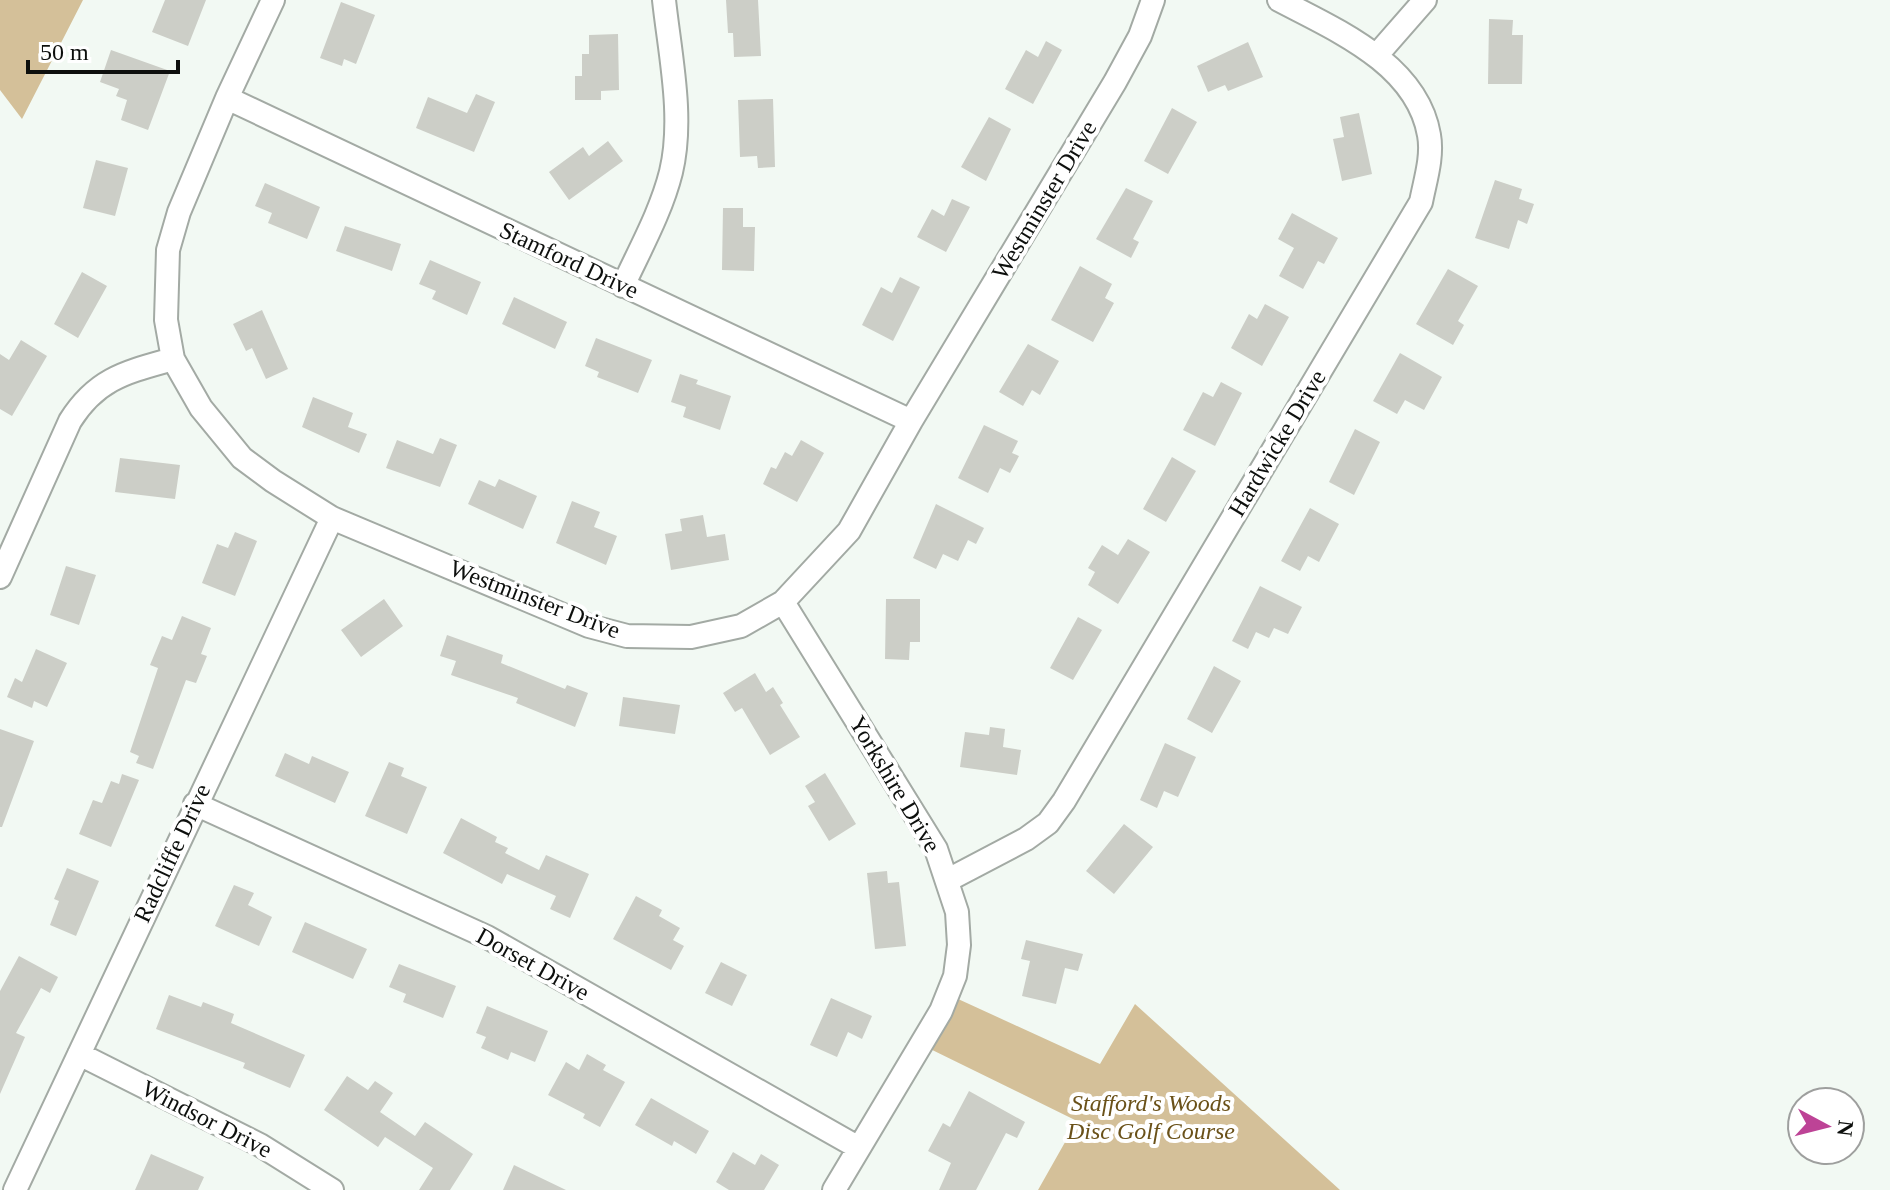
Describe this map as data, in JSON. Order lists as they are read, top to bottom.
{
  "streets": {
    "street": [
      "Westminster Drive",
      "Stamford Drive",
      "Hardwicke Drive",
      "Yorkshire Drive",
      "Radcliffe Drive",
      "Dorset Drive",
      "Windsor Drive"
    ]
  },
  "crossings": [
    ["Westminster Drive", "Stamford Drive"],
    ["Westminster Drive", "Yorkshire Drive"],
    ["Westminster Drive", "Radcliffe Drive"],
    ["Hardwicke Drive", "Yorkshire Drive"],
    ["Yorkshire Drive", "Dorset Drive"],
    ["Radcliffe Drive", "Dorset Drive"],
    ["Radcliffe Drive", "Windsor Drive"]
  ],
  "parks": ["Stafford's Woods Disc Golf Course"],
  "scale_bar": "50 m",
  "north": "right"
}
